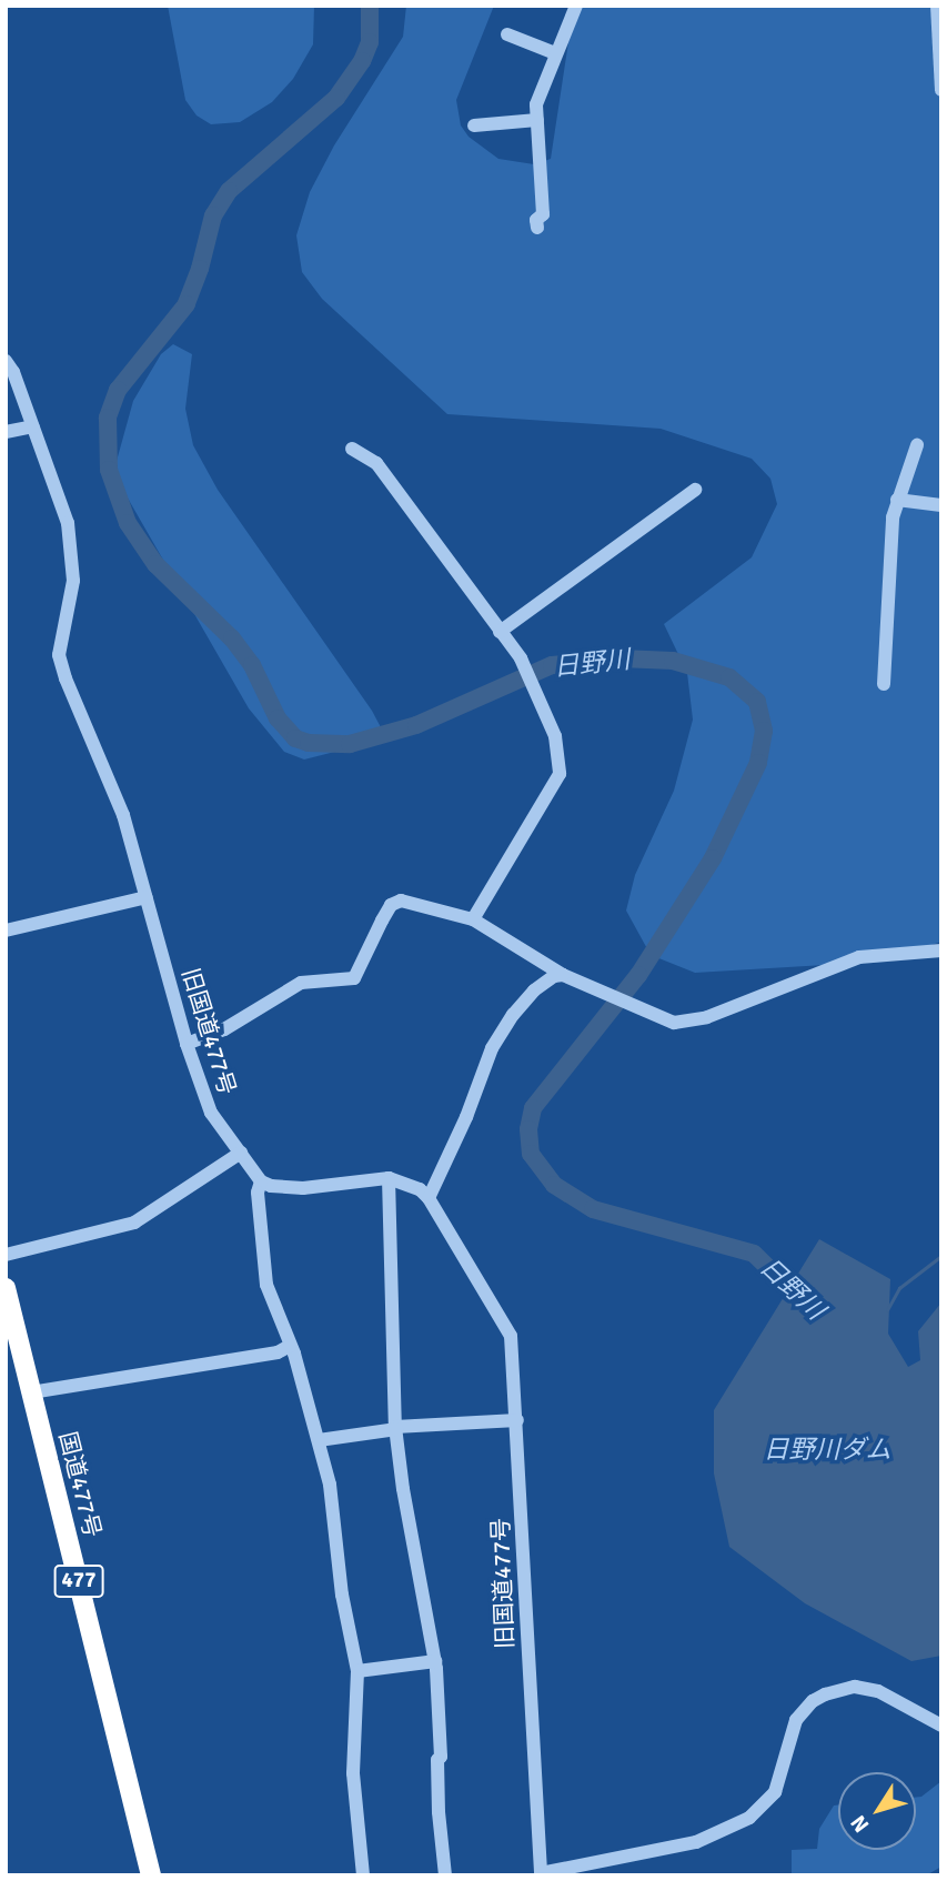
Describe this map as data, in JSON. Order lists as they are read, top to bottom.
{
  "streets": {
    "highway": ["国道477号", "477"],
    "street": ["旧国道477号"]
  },
  "water": ["日野川", "日野川ダム"],
  "north": "bottom left"
}
